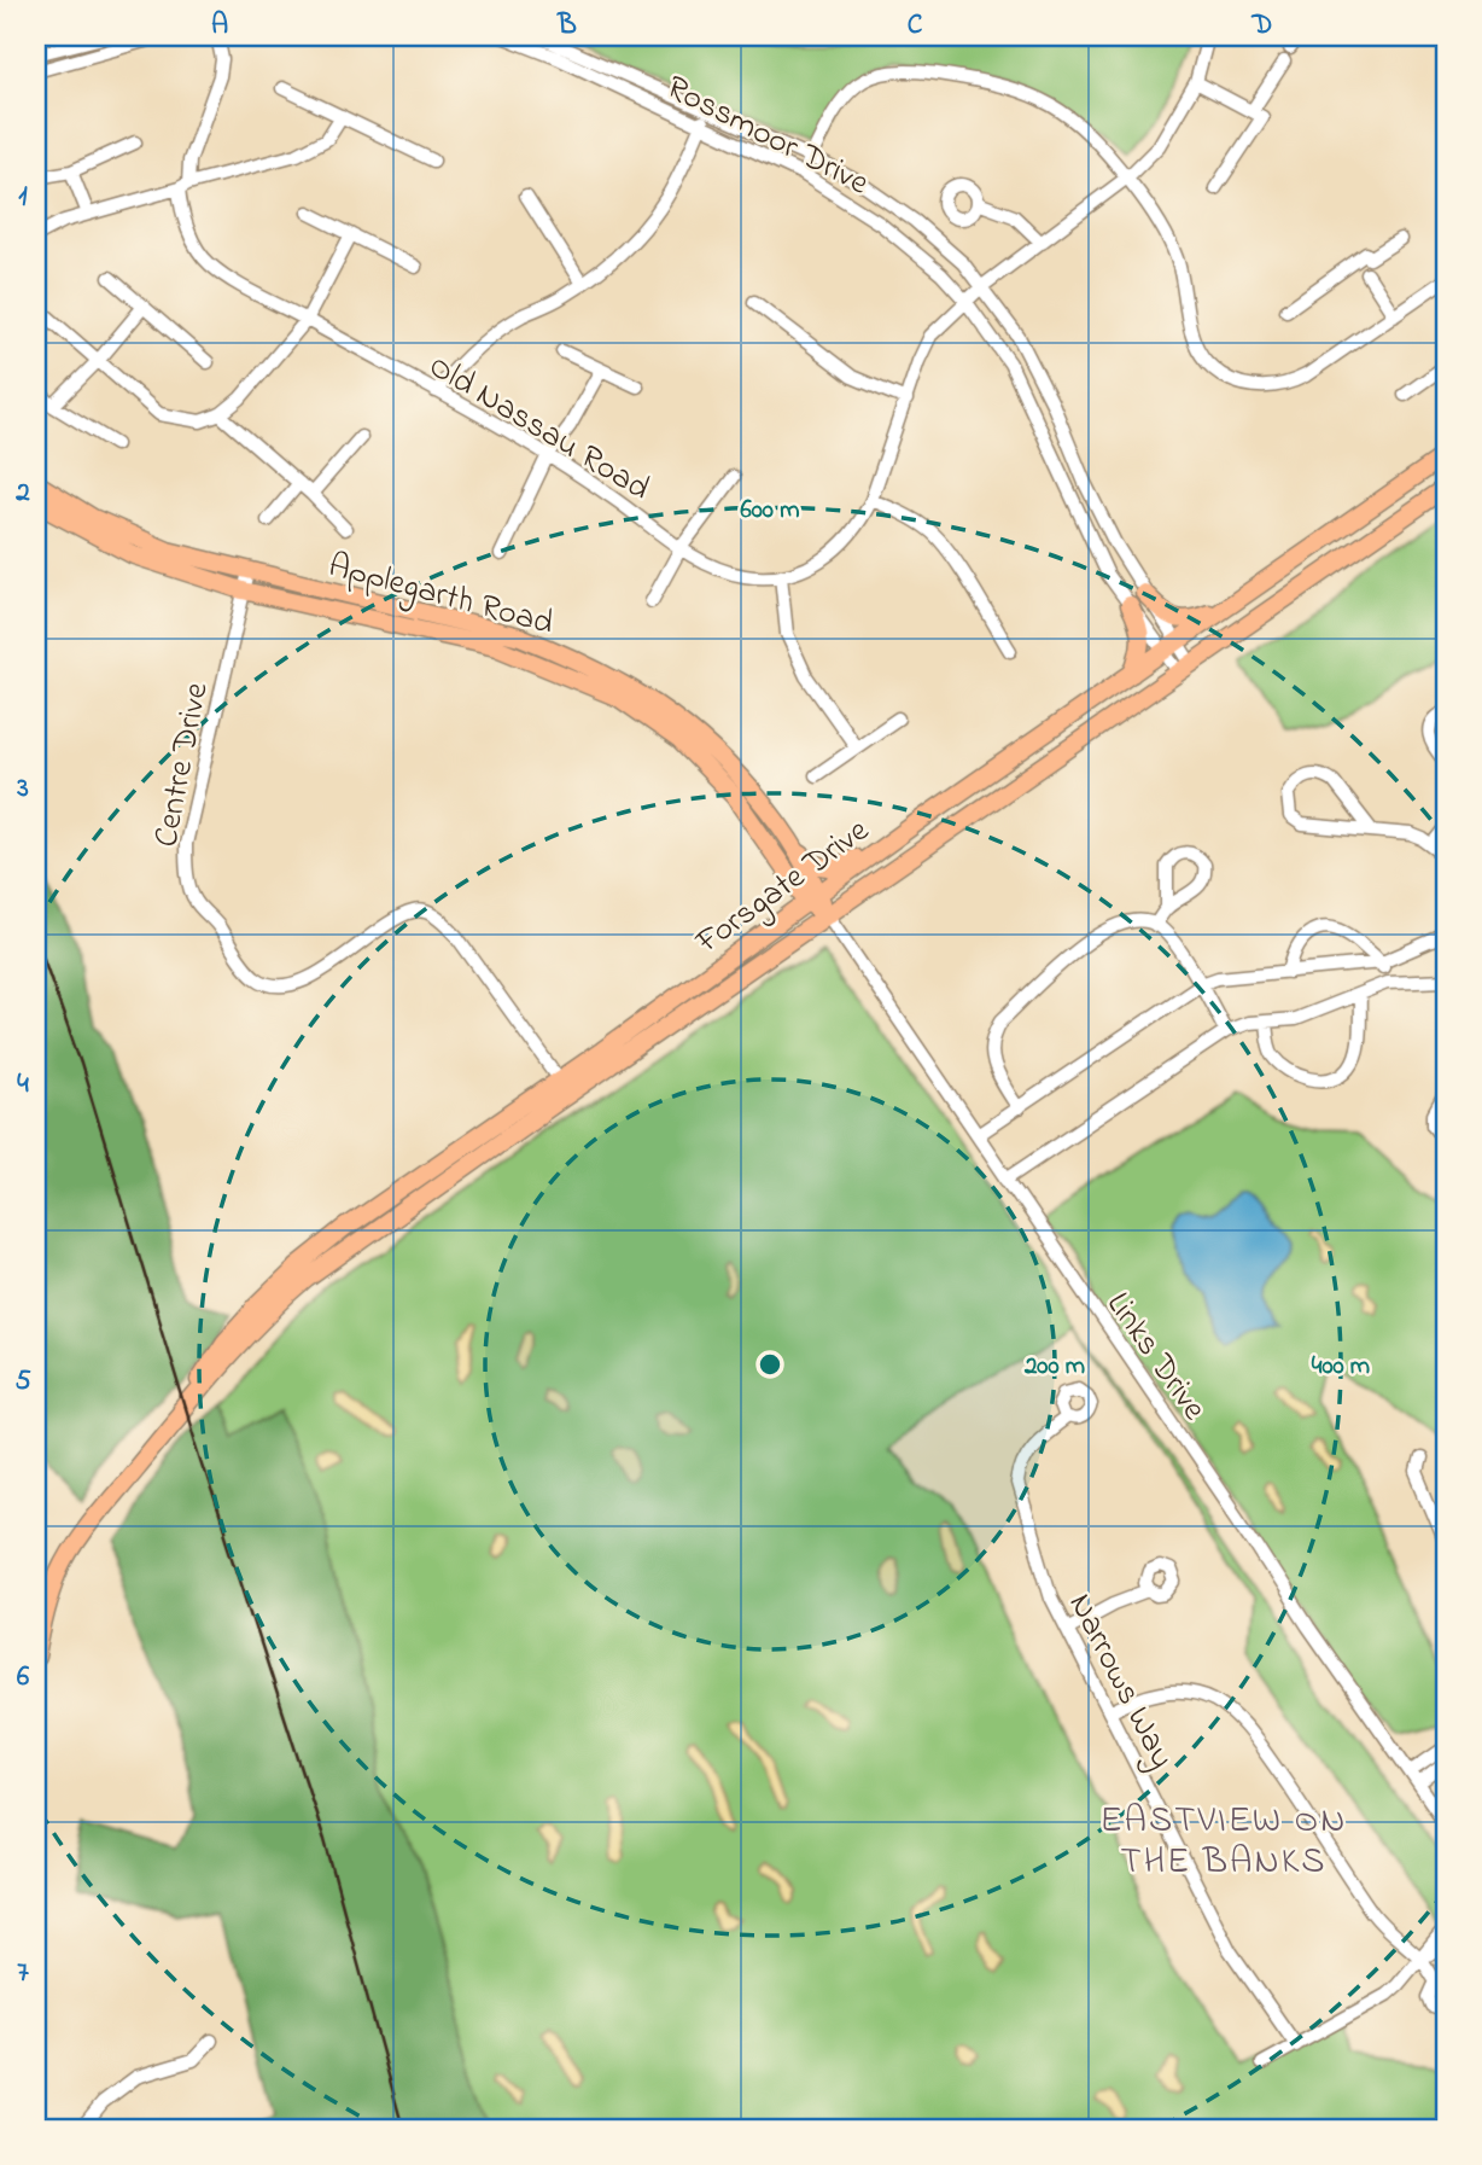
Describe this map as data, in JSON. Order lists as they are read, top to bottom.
{
  "streets": {
    "main road": ["Applegarth Road", "Forsgate Drive"],
    "street": [
      "Rossmoor Drive",
      "Old Nassau Road",
      "Centre Drive",
      "Links Drive",
      "Narrows Way"
    ]
  },
  "crossings": [
    ["Rossmoor Drive", "Old Nassau Road"],
    ["Rossmoor Drive", "Forsgate Drive"],
    ["Applegarth Road", "Centre Drive"],
    ["Applegarth Road", "Forsgate Drive"],
    ["Applegarth Road", "Links Drive"],
    ["Centre Drive", "Forsgate Drive"],
    ["Forsgate Drive", "Links Drive"]
  ],
  "districts": ["EASTVIEW ON THE BANKS"],
  "grid": {
    "columns": [
      "A",
      "B",
      "C",
      "D"
    ],
    "rows": [
      "1",
      "2",
      "3",
      "4",
      "5",
      "6",
      "7"
    ]
  },
  "rings": ["600 m", "200 m", "400 m"]
}
